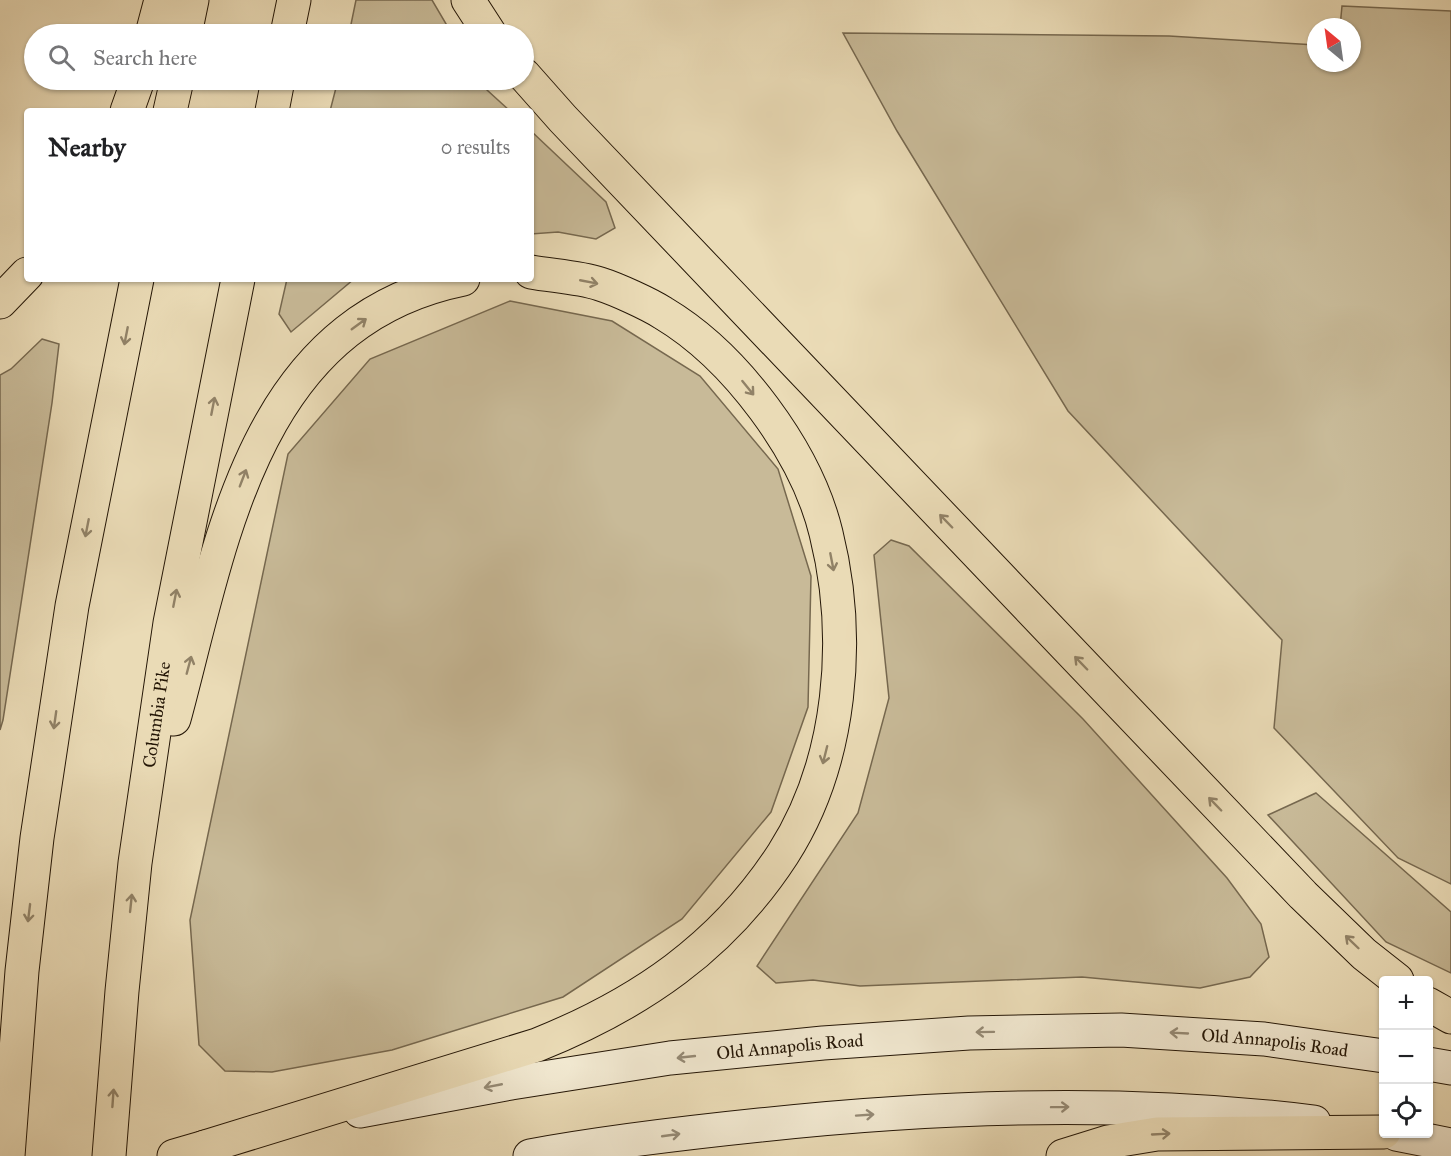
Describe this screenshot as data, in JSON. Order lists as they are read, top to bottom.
{
  "streets": {
    "highway": ["Columbia Pike"],
    "main road": ["Old Annapolis Road"]
  },
  "north": "top left",
  "page": {
    "search": "Search here",
    "heading": ["Nearby", "0 results"],
    "map_buttons": ["+", "−"]
  }
}
